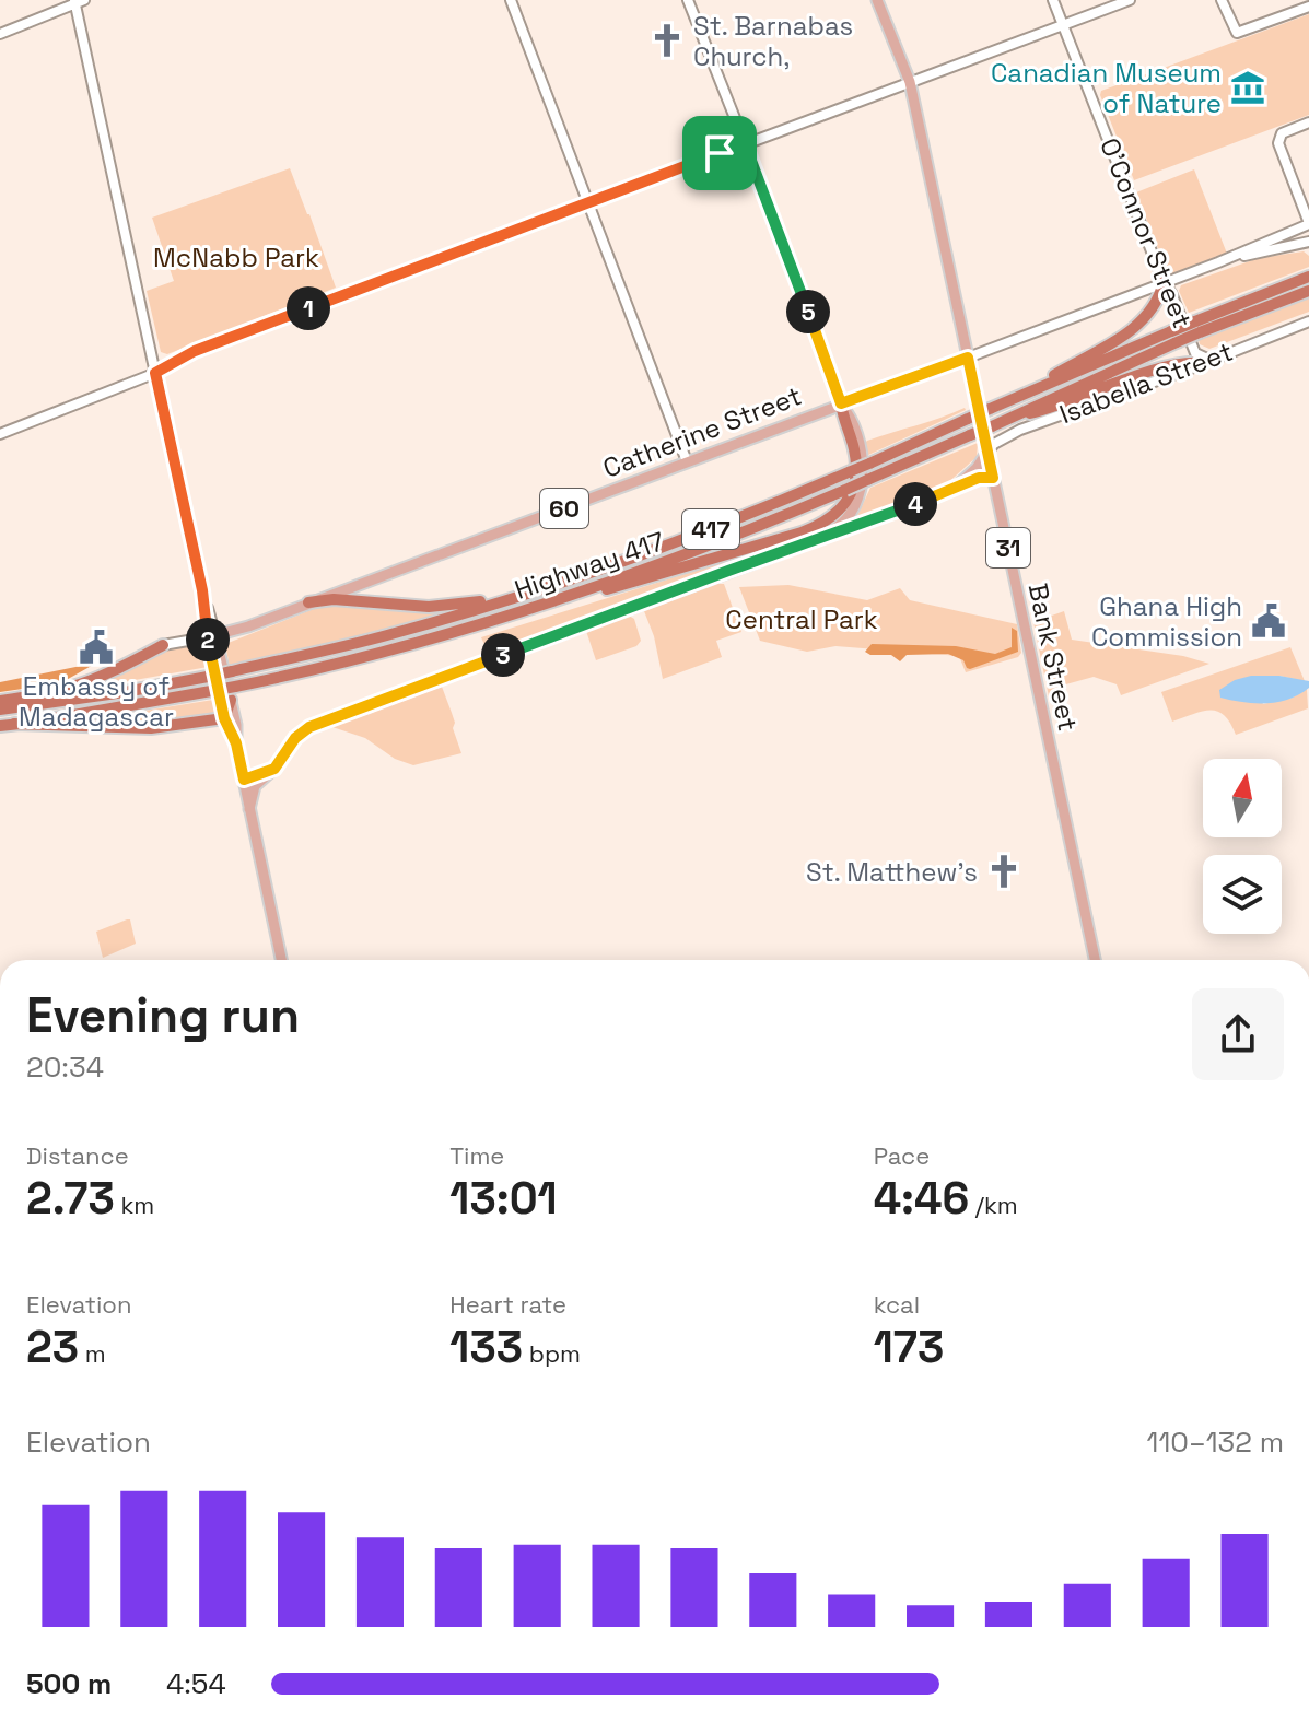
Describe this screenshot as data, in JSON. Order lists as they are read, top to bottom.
{
  "streets": {
    "highway": ["417", "Highway 417"],
    "main road": [
      "O'Connor Street",
      "Isabella Street",
      "Catherine Street",
      "60",
      "31",
      "Bank Street"
    ]
  },
  "crossings": [
    ["O'Connor Street", "Isabella Street"],
    ["O'Connor Street", "Catherine Street"],
    ["Isabella Street", "Bank Street"],
    ["Catherine Street", "Bank Street"],
    ["417", "Highway 417"]
  ],
  "parks": ["McNabb Park", "Central Park"],
  "places": {
    "church": ["St. Barnabas Church,", "St. Matthew's"],
    "museum": ["Canadian Museum of Nature"],
    "public building": ["Ghana High Commission", "Embassy of Madagascar"]
  },
  "north": "top",
  "page": {
    "pins": [
      "1",
      "5",
      "4",
      "2",
      "3"
    ],
    "heading": ["Evening run", "20:34"],
    "stats": [
      ["Distance", "2.73 km"],
      ["Time", "13:01"],
      ["Pace", "4:46 /km"],
      ["Elevation", "23 m"],
      ["Heart rate", "133 bpm"],
      ["kcal", "173"]
    ],
    "chart": ["Elevation", "110–132 m"],
    "list": [
      {
        "name": "500 m",
        "note": "4:54"
      }
    ]
  }
}
